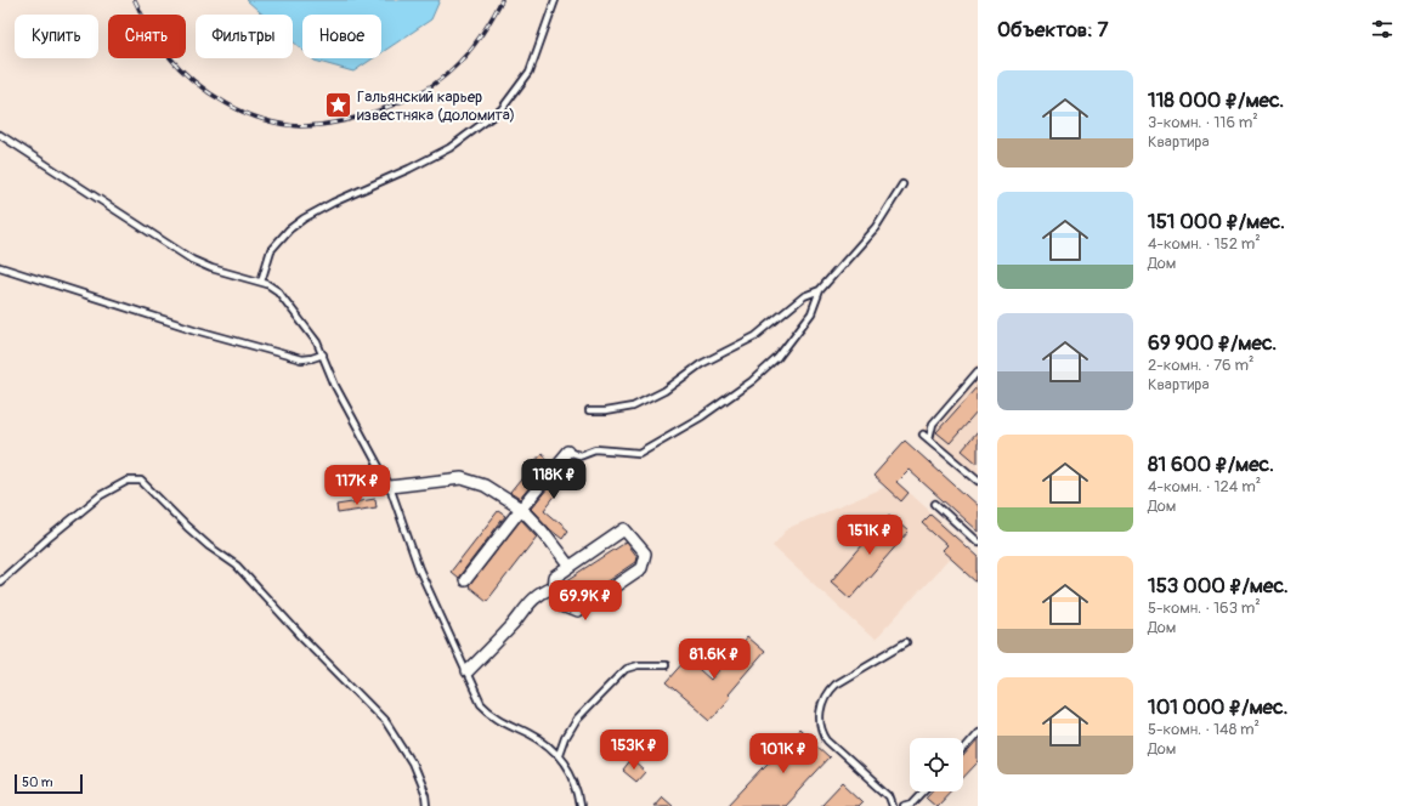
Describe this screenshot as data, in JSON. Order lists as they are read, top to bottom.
{
  "places": {
    "place": ["Гальянский карьер известняка (доломита)"]
  },
  "scale_bar": "50 m",
  "page": {
    "heading": "Объектов: 7",
    "chip": [
      "Купить",
      "Снять",
      "Фильтры",
      "Новое"
    ],
    "list": [
      {
        "name": "118 000 ₽/мес.",
        "note": "3-комн. · 116 m² · Квартира"
      },
      {
        "name": "151 000 ₽/мес.",
        "note": "4-комн. · 152 m² · Дом"
      },
      {
        "name": "69 900 ₽/мес.",
        "note": "2-комн. · 76 m² · Квартира"
      },
      {
        "name": "81 600 ₽/мес.",
        "note": "4-комн. · 124 m² · Дом"
      },
      {
        "name": "153 000 ₽/мес.",
        "note": "5-комн. · 163 m² · Дом"
      },
      {
        "name": "101 000 ₽/мес.",
        "note": "5-комн. · 148 m² · Дом"
      }
    ],
    "price": [
      "118K ₽",
      "117K ₽",
      "151K ₽",
      "69.9K ₽",
      "81.6K ₽",
      "153K ₽",
      "101K ₽"
    ],
    "scale": "50 m"
  }
}
